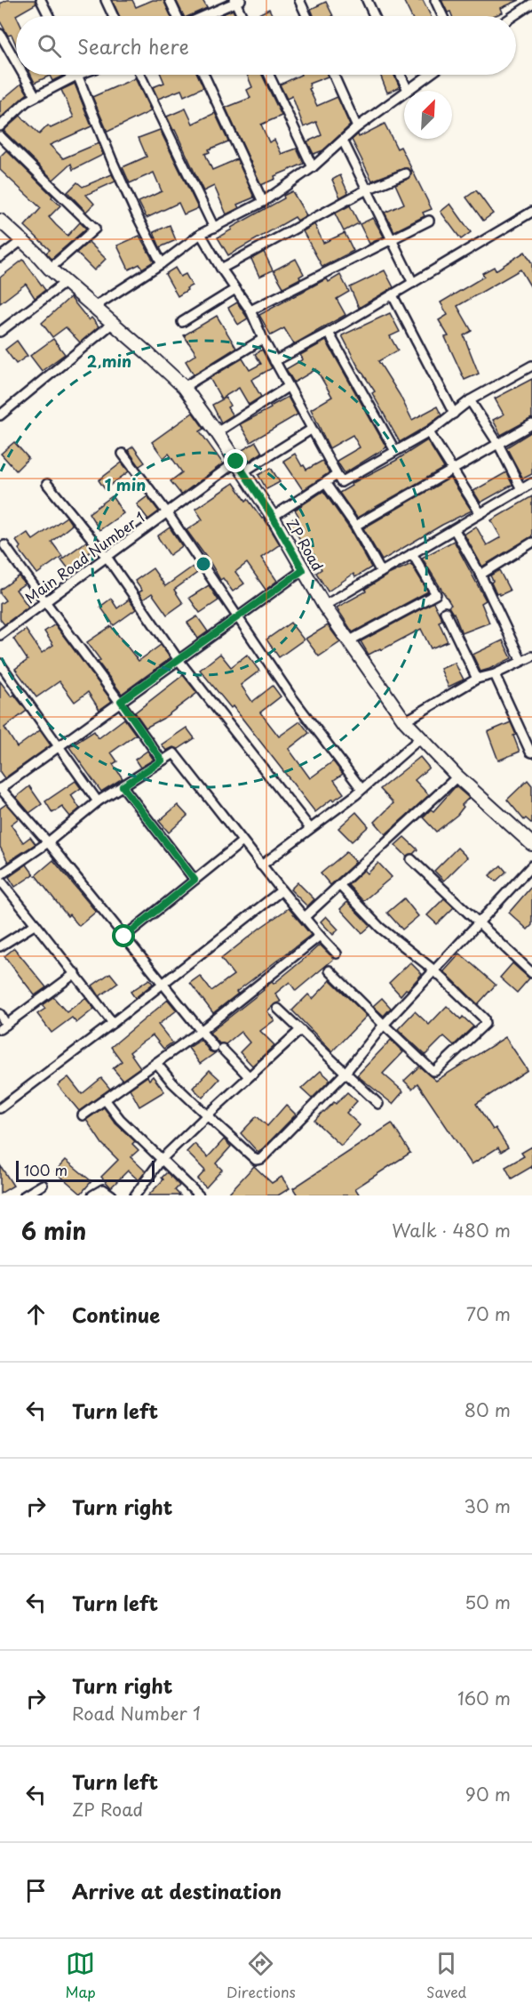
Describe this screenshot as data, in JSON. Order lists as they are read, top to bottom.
{
  "streets": {
    "street": ["ZP Road", "Main Road Number 1"]
  },
  "crossings": [
    ["ZP Road", "Main Road Number 1"]
  ],
  "scale_bar": "100 m",
  "north": "top right",
  "page": {
    "search": "Search here",
    "scale": "100 m",
    "heading": ["6 min", "Walk · 480 m"],
    "list": [
      ["Continue", "70 m"],
      ["Turn left", "80 m"],
      ["Turn right", "30 m"],
      ["Turn left", "50 m"],
      ["Turn right", "Road Number 1", "160 m"],
      ["Turn left", "ZP Road", "90 m"],
      "Arrive at destination"
    ],
    "nav": ["Map", "Directions", "Saved"]
  },
  "rings": ["2 min", "1 min"]
}
